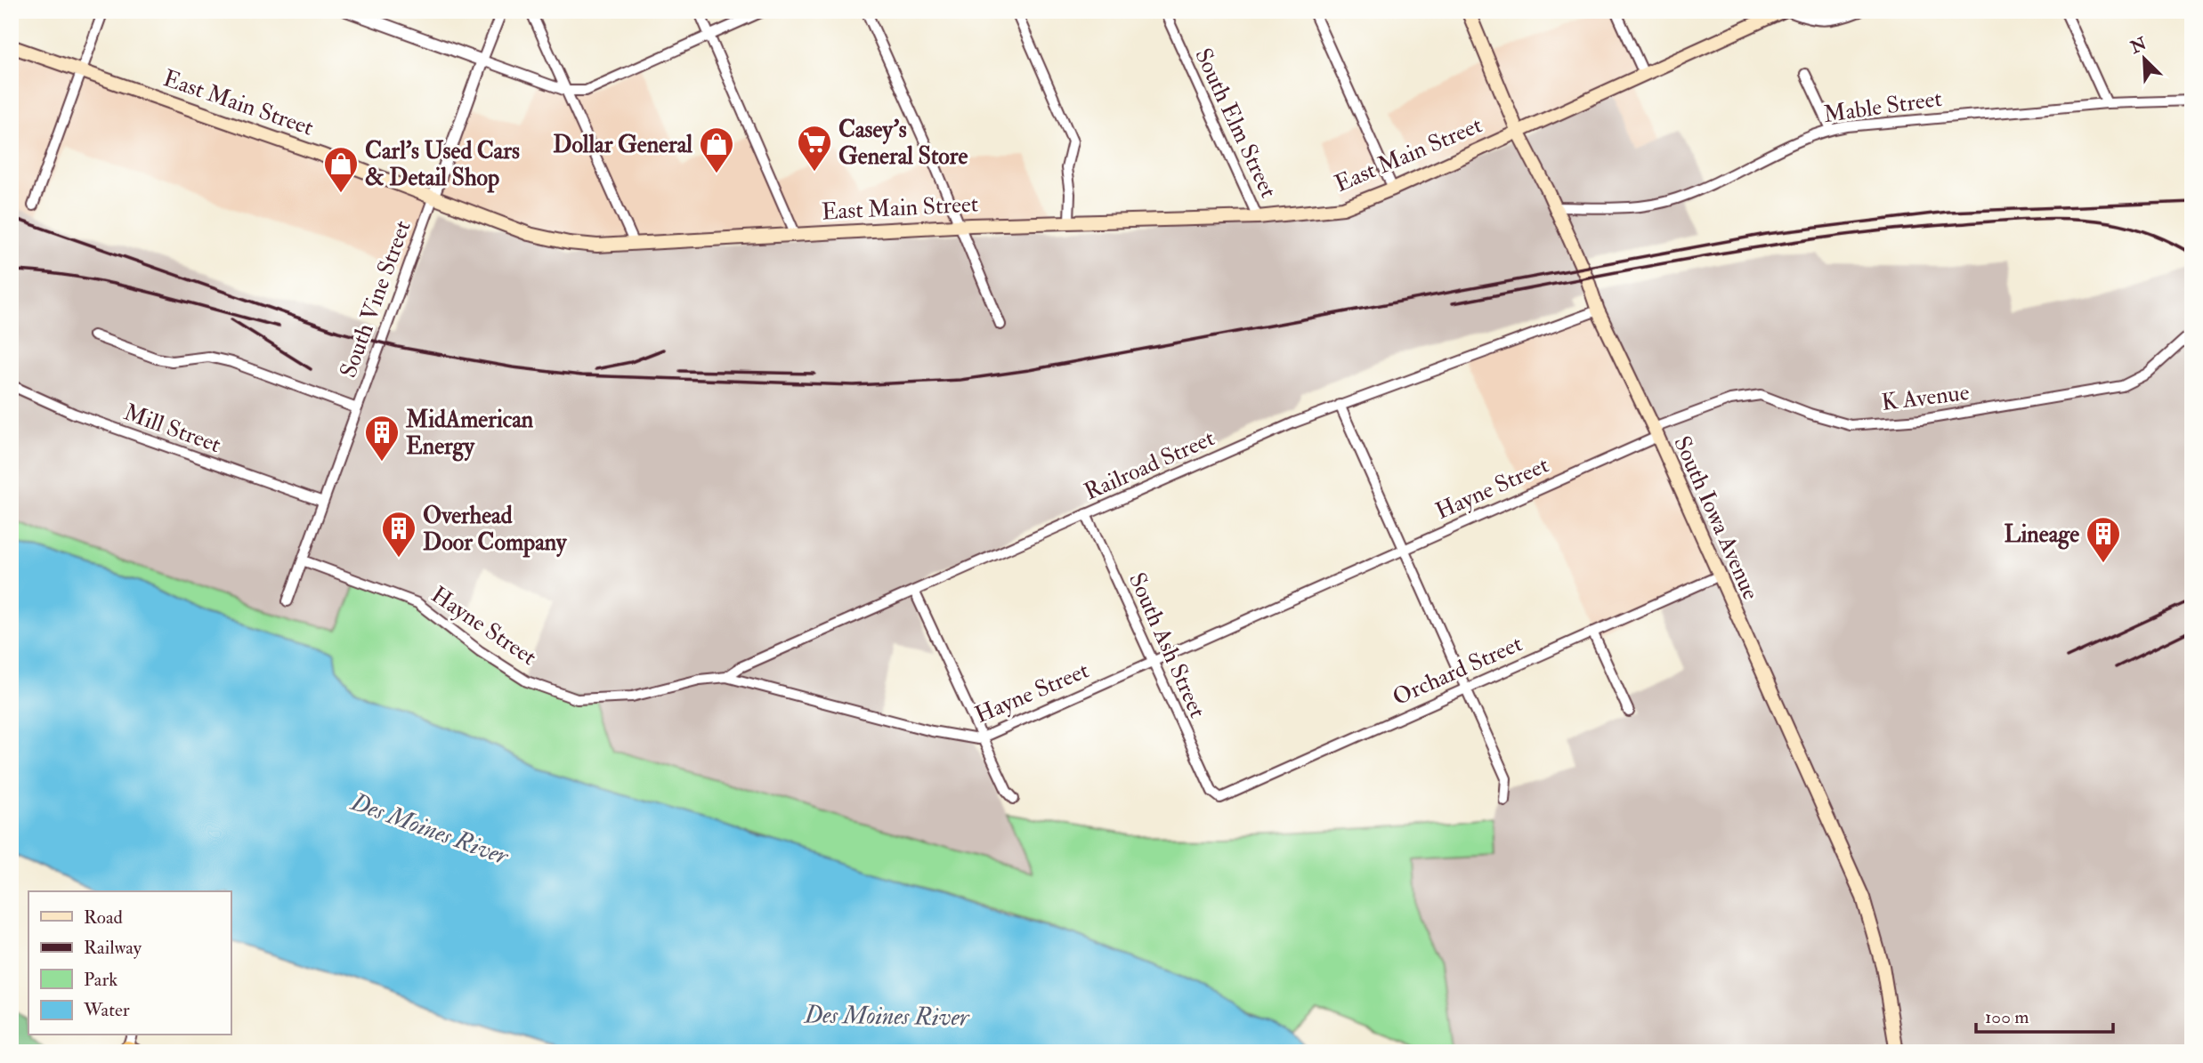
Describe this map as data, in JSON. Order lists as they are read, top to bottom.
{
  "streets": {
    "main road": ["East Main Street", "South Iowa Avenue"],
    "street": [
      "Mable Street",
      "South Elm Street",
      "South Vine Street",
      "K Avenue",
      "Mill Street",
      "Railroad Street",
      "Hayne Street",
      "South Ash Street",
      "Orchard Street"
    ]
  },
  "crossings": [
    ["East Main Street", "South Elm Street"],
    ["East Main Street", "South Vine Street"],
    ["East Main Street", "South Iowa Avenue"],
    ["Mable Street", "South Iowa Avenue"],
    ["South Vine Street", "Mill Street"],
    ["South Vine Street", "Hayne Street"],
    ["K Avenue", "Hayne Street"],
    ["K Avenue", "South Iowa Avenue"],
    ["Railroad Street", "Hayne Street"],
    ["Railroad Street", "South Iowa Avenue"],
    ["Railroad Street", "South Ash Street"],
    ["Hayne Street", "South Iowa Avenue"],
    ["Hayne Street", "South Ash Street"],
    ["South Iowa Avenue", "Orchard Street"],
    ["South Ash Street", "Orchard Street"]
  ],
  "water": ["Des Moines River"],
  "places": {
    "supermarket": ["Casey's General Store"],
    "shop": ["Dollar General", "Carl's Used Cars & Detail Shop"],
    "building": ["MidAmerican Energy", "Overhead Door Company", "Lineage"]
  },
  "legend": [
    "Road",
    "Railway",
    "Park",
    "Water"
  ],
  "scale_bar": "100 m",
  "north": "top left"
}
